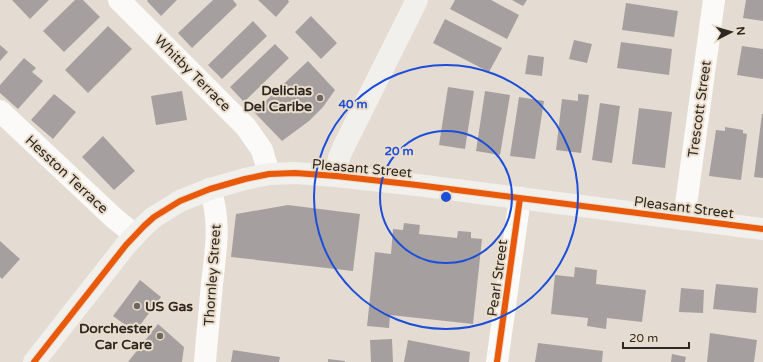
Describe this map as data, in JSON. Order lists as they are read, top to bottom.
{
  "streets": {
    "main road": ["Pleasant Street"],
    "street": [
      "Whitby Terrace",
      "Trescott Street",
      "Hesston Terrace",
      "Thornley Street",
      "Pearl Street"
    ]
  },
  "crossings": [
    ["Whitby Terrace", "Pleasant Street"],
    ["Trescott Street", "Pleasant Street"],
    ["Pleasant Street", "Hesston Terrace"],
    ["Pleasant Street", "Thornley Street"],
    ["Pleasant Street", "Pearl Street"]
  ],
  "places": ["Delicias Del Caribe", "US Gas", "Dorchester Car Care"],
  "scale_bar": "20 m",
  "north": "right",
  "rings": ["40 m", "20 m"]
}
